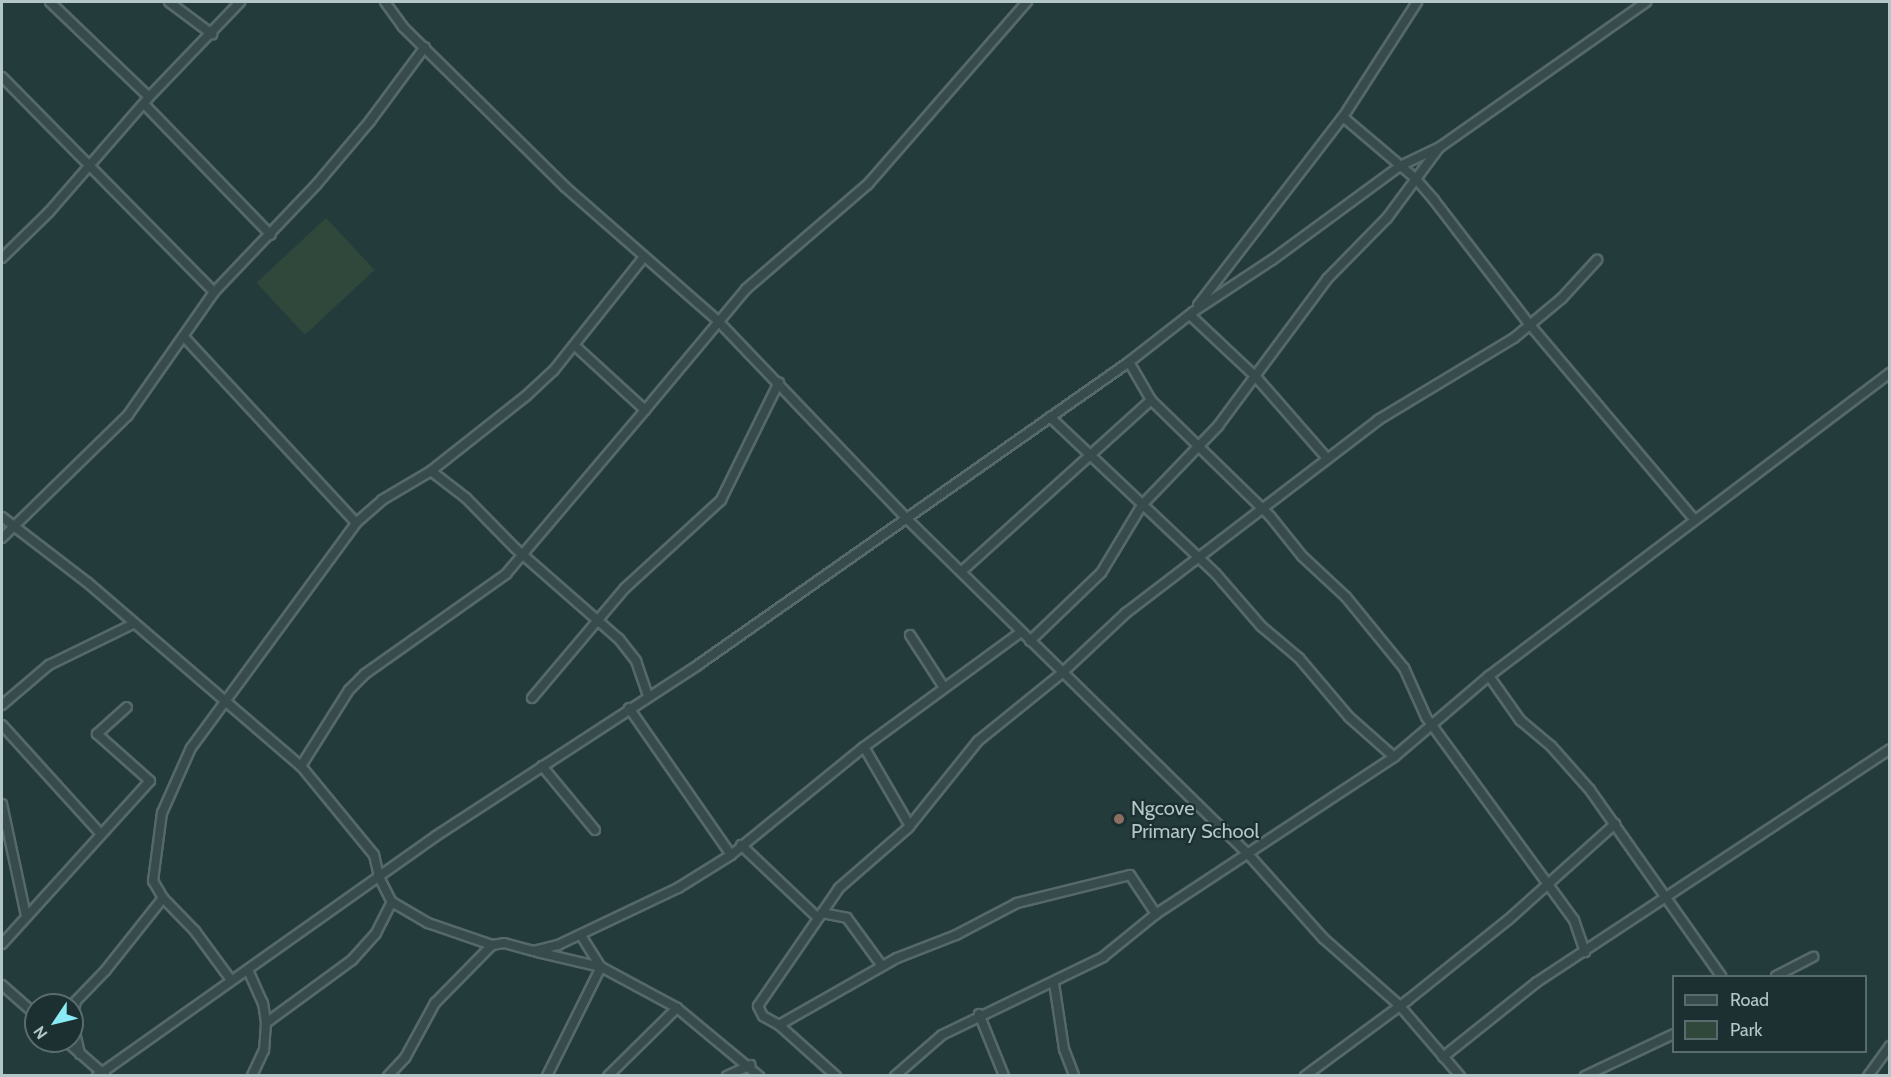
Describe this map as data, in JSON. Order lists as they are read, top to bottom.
{
  "places": ["Ngcove Primary School"],
  "legend": ["Road", "Park"],
  "north": "bottom left"
}
